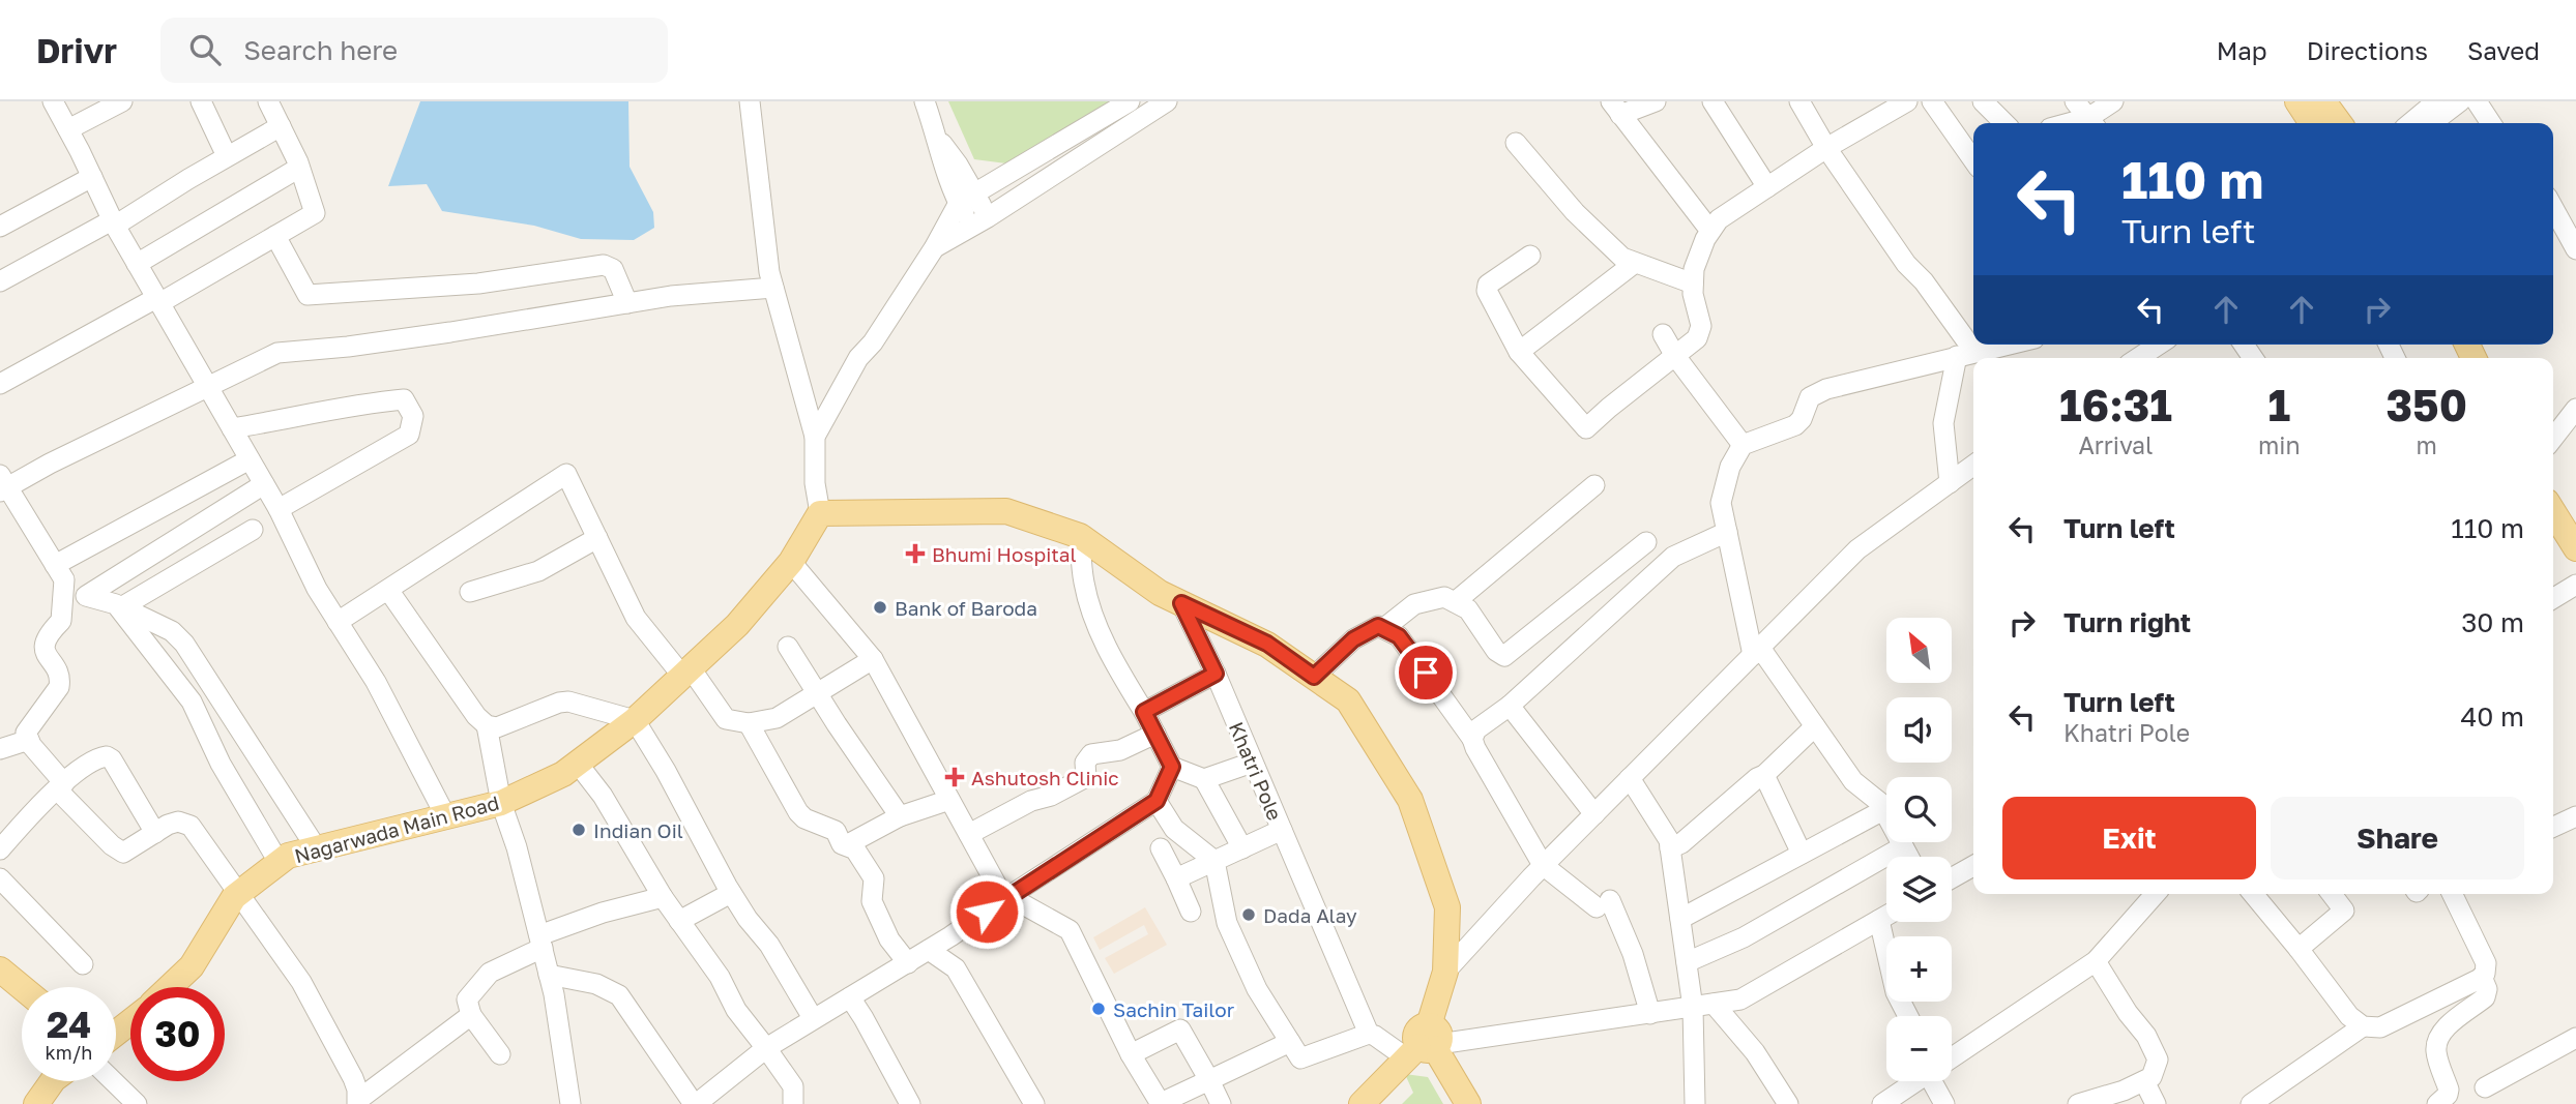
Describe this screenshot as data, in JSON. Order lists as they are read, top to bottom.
{
  "streets": {
    "main road": ["Nagarwada Main Road"],
    "street": ["Khatri Pole"]
  },
  "places": {
    "health": ["Bhumi Hospital", "Ashutosh Clinic"],
    "other": [
      "Bank of Baroda",
      "Indian Oil",
      "Dada Alay",
      "Sachin Tailor"
    ]
  },
  "north": "top left",
  "page": {
    "header": "Drivr",
    "search": "Search here",
    "nav": ["Map", "Directions", "Saved"],
    "turn": ["110 m", "Turn left"],
    "eta": [
      "16:31",
      "Arrival",
      "1",
      "min",
      "350",
      "m"
    ],
    "list": [
      {
        "name": "Turn left",
        "value": "110 m"
      },
      {
        "name": "Turn right",
        "value": "30 m"
      },
      {
        "name": "Turn left",
        "note": "Khatri Pole",
        "value": "40 m"
      }
    ],
    "map_buttons": ["+", "−"],
    "buttons": ["Exit", "Share"],
    "speed": "24 km/h",
    "limit": "30"
  }
}
